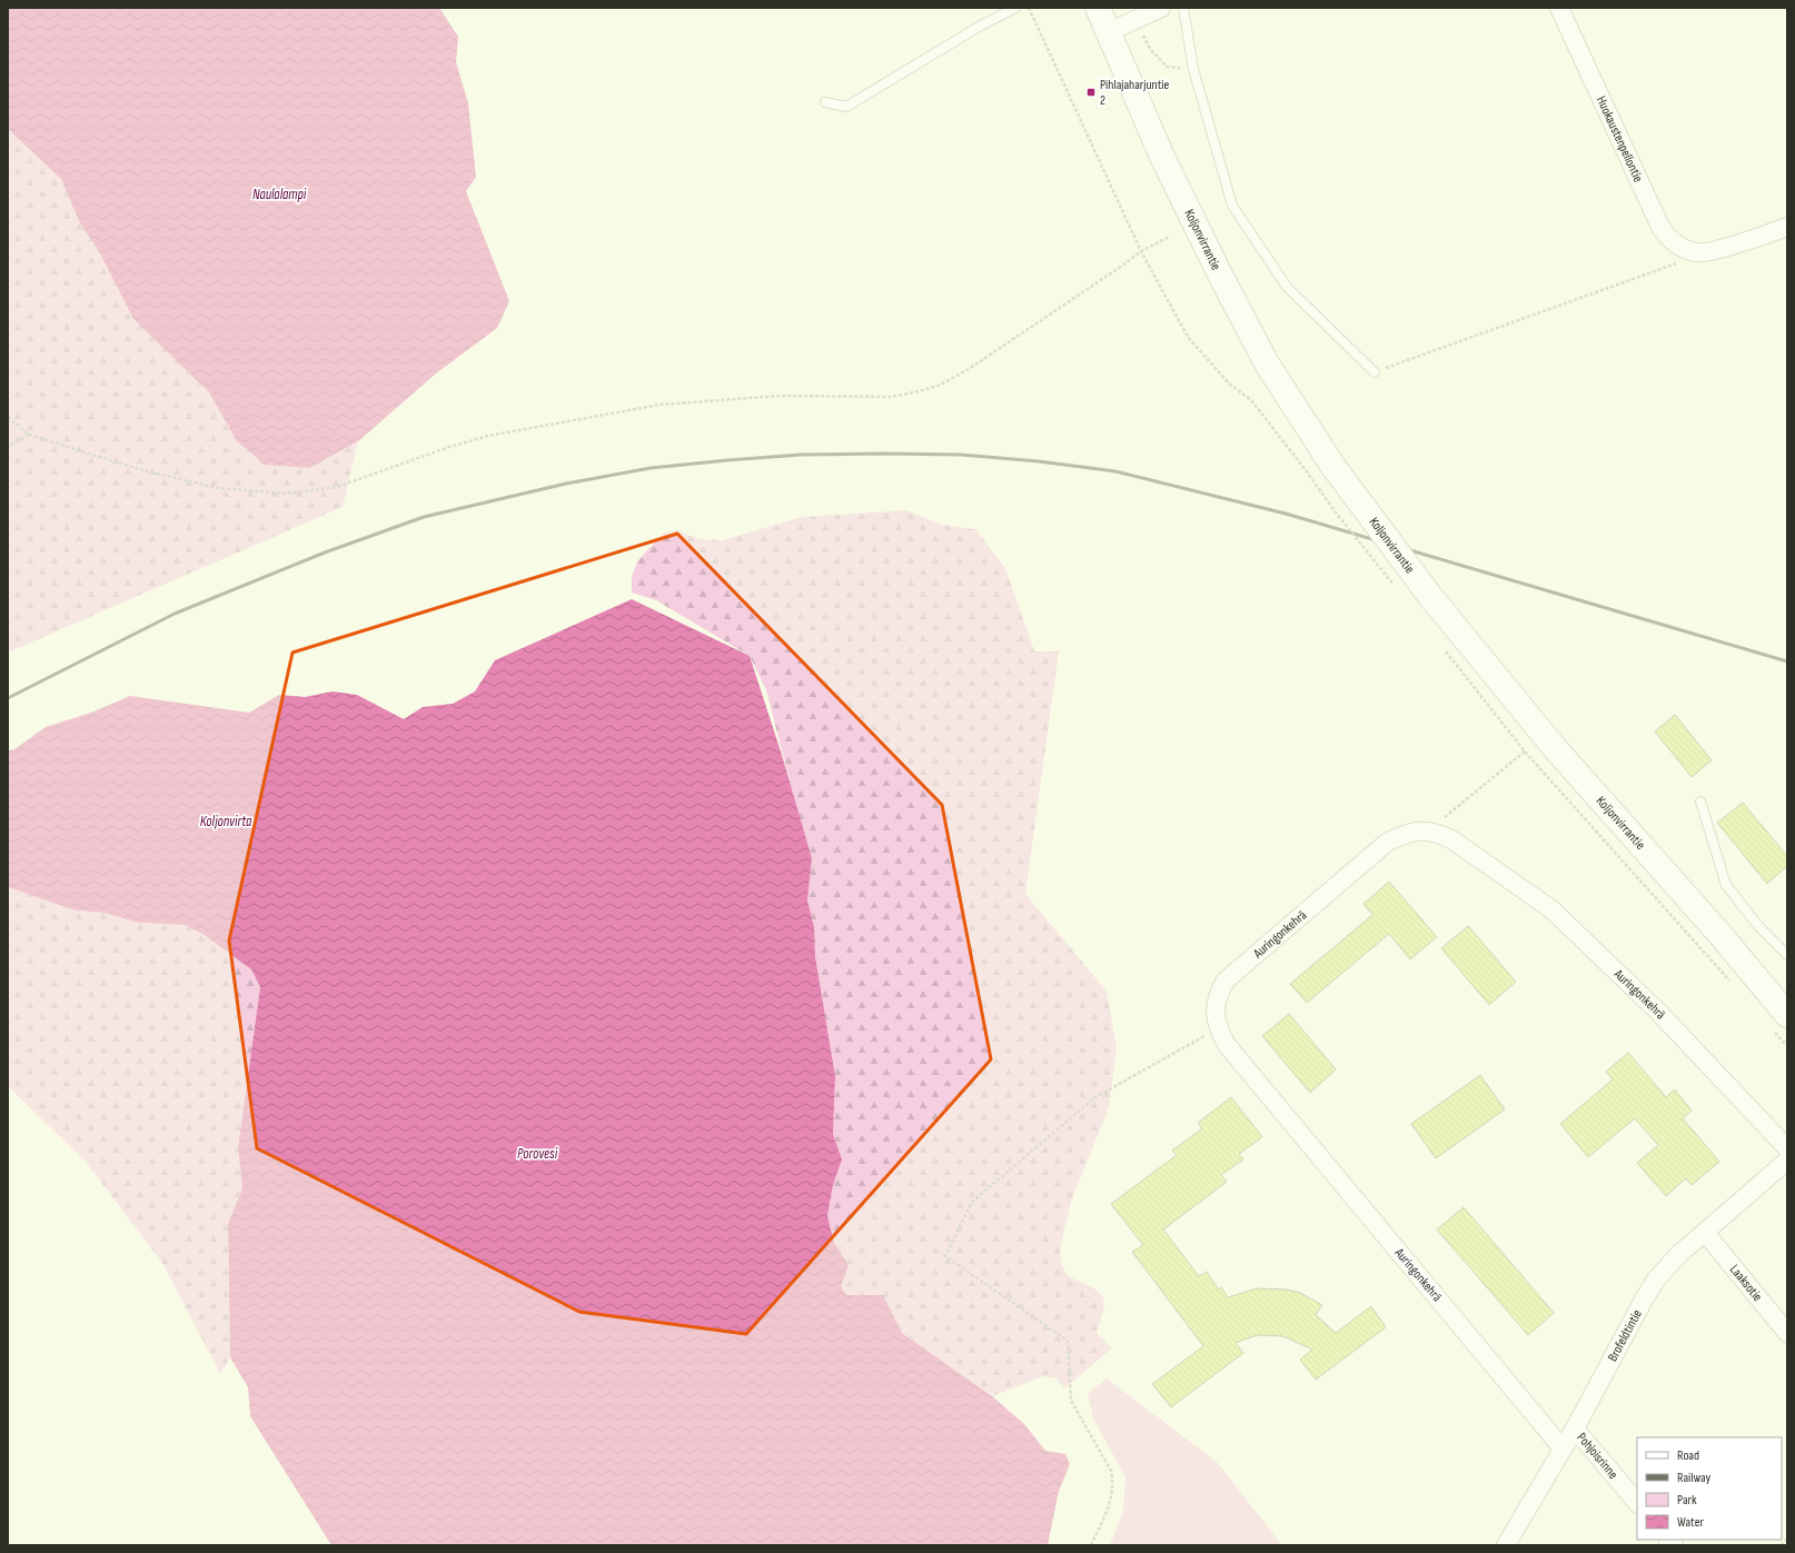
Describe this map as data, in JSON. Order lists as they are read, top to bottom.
{
  "streets": {
    "main road": ["Koljonvirrantie"],
    "street": [
      "Huokaustenpellontie",
      "Auringonkehrä",
      "Laaksotie",
      "Brofeldtintie",
      "Pohjoisrinne"
    ]
  },
  "crossings": [
    ["Auringonkehrä", "Brofeldtintie"],
    ["Laaksotie", "Brofeldtintie"],
    ["Brofeldtintie", "Pohjoisrinne"]
  ],
  "water": ["Naulalampi", "Koljonvirta", "Porovesi"],
  "places": {
    "transit": ["Pihlajaharjuntie 2"]
  },
  "legend": [
    "Road",
    "Railway",
    "Park",
    "Water"
  ]
}
